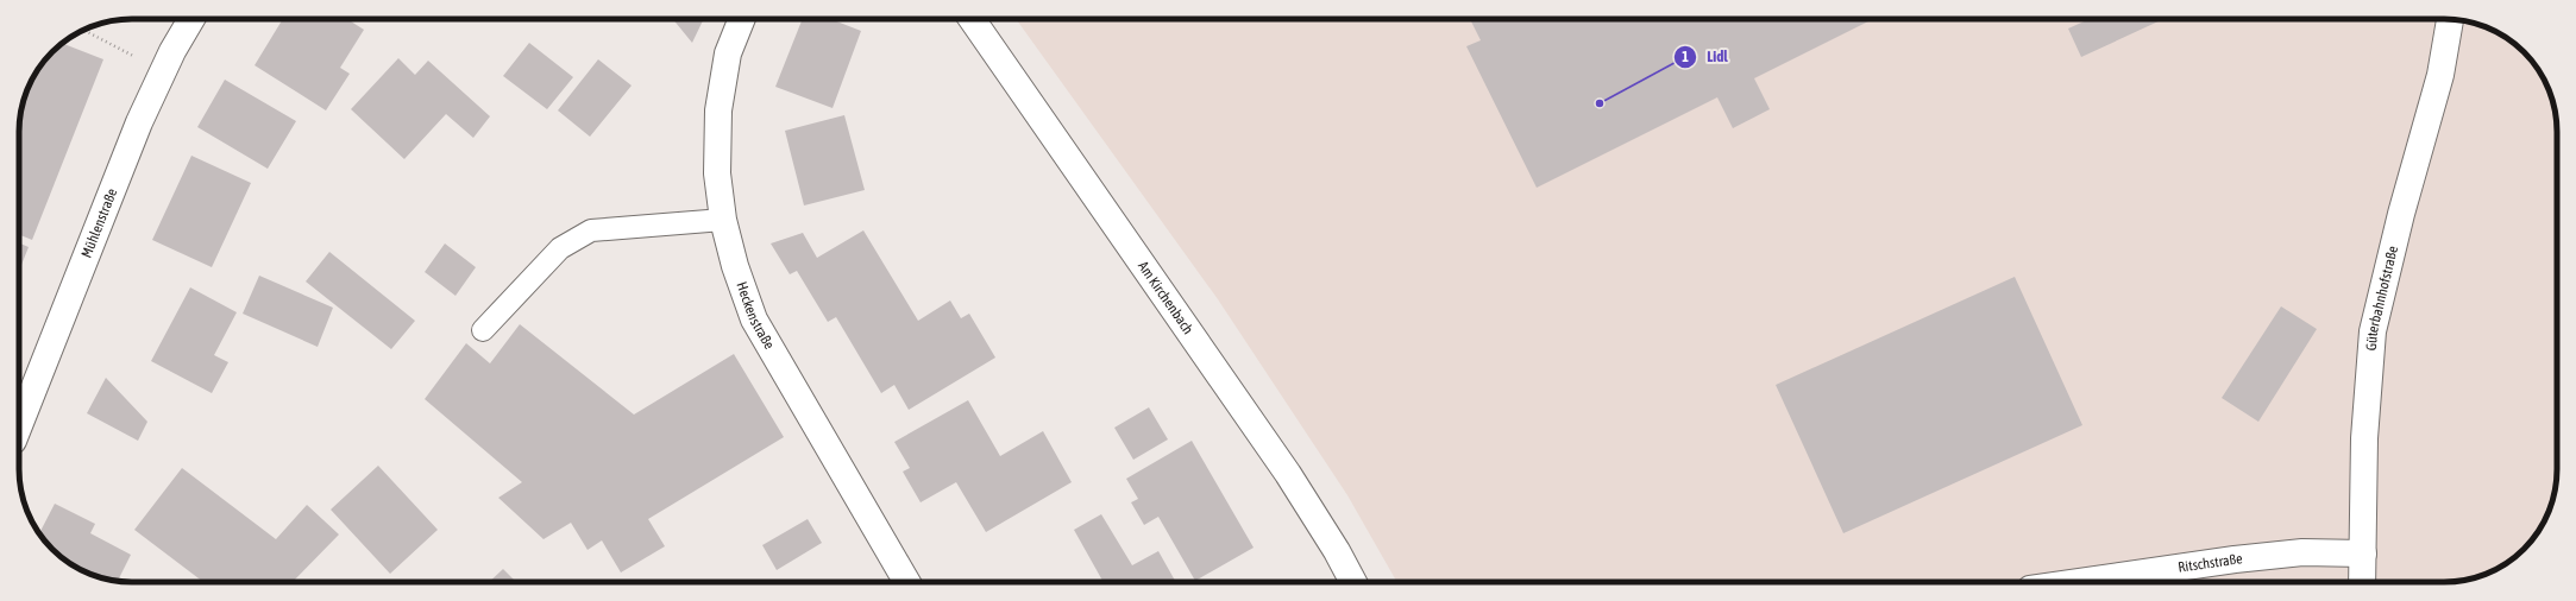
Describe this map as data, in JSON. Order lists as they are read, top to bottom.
{
  "streets": {
    "street": [
      "Mühlenstraße",
      "Am Kirchenbach",
      "Güterbahnhofstraße",
      "Heckenstraße",
      "Ritschstraße"
    ]
  },
  "crossings": [
    ["Güterbahnhofstraße", "Ritschstraße"]
  ],
  "places": ["Lidl"]
}
